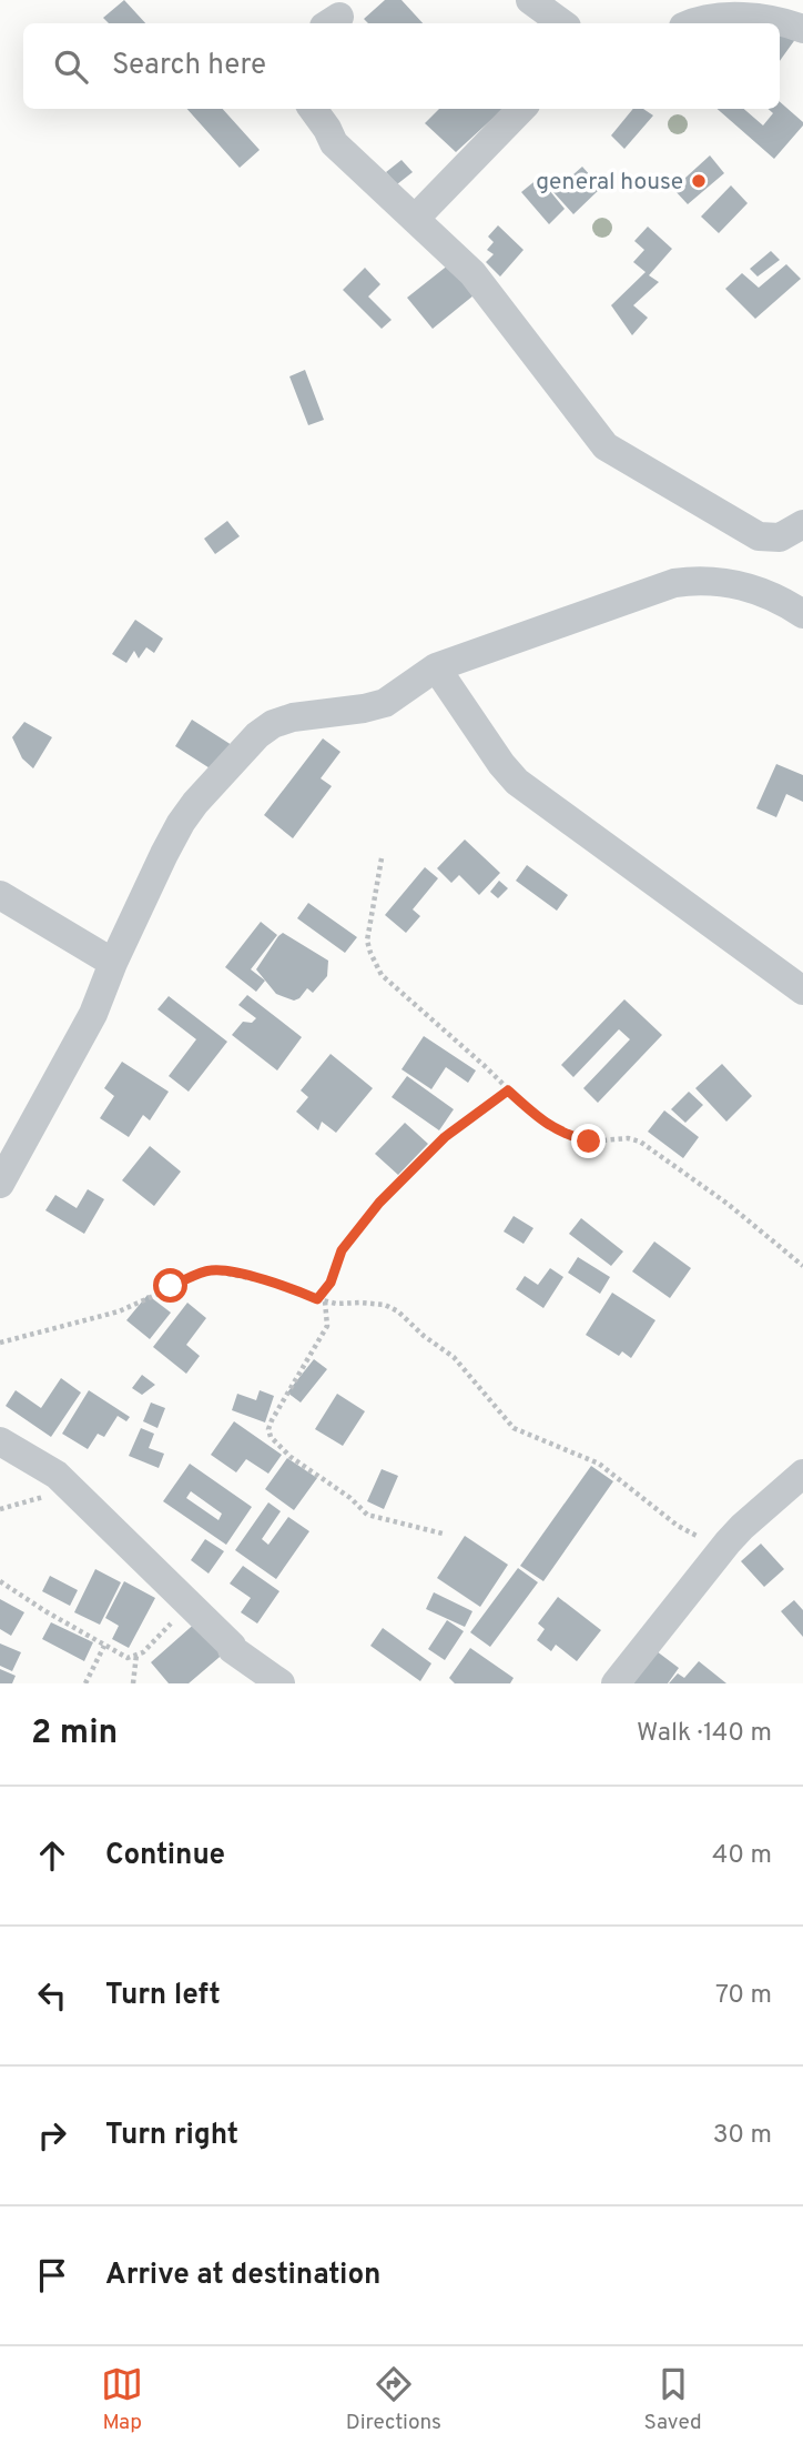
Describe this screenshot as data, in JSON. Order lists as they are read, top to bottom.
{
  "places": ["general house"],
  "page": {
    "search": "Search here",
    "heading": ["2 min", "Walk · 140 m"],
    "list": [
      ["Continue", "40 m"],
      ["Turn left", "70 m"],
      ["Turn right", "30 m"],
      "Arrive at destination"
    ],
    "nav": ["Map", "Directions", "Saved"]
  }
}
